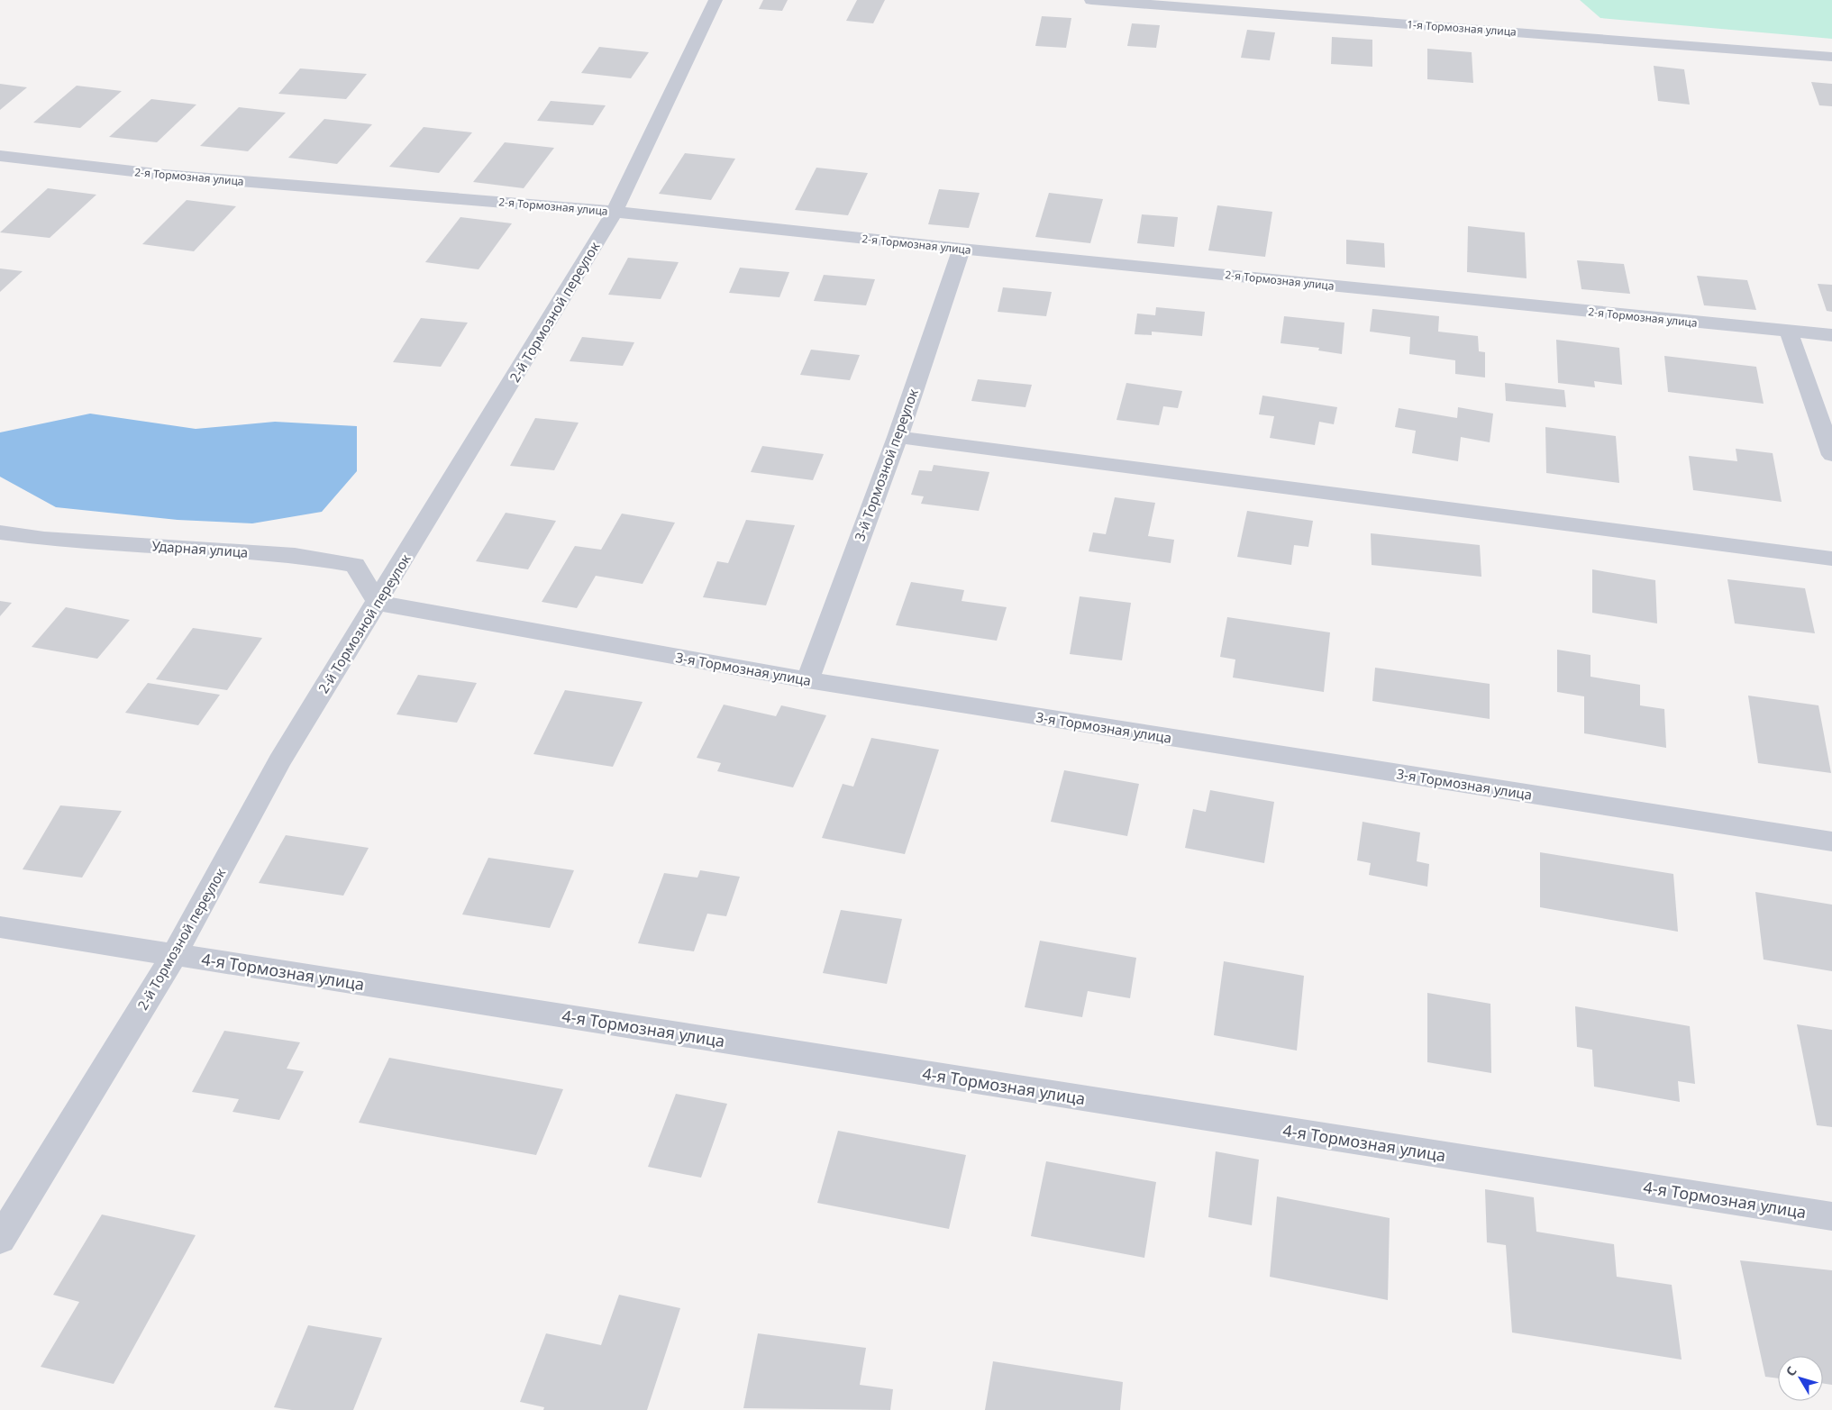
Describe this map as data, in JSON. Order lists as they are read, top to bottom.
{
  "streets": {
    "street": [
      "1-я Тормозная улица",
      "2-я Тормозная улица",
      "2-й Тормозной переулок",
      "3-й Тормозной переулок",
      "Ударная улица",
      "3-я Тормозная улица",
      "4-я Тормозная улица"
    ]
  },
  "crossings": [
    ["2-я Тормозная улица", "2-й Тормозной переулок"],
    ["2-я Тормозная улица", "3-й Тормозной переулок"],
    ["2-й Тормозной переулок", "Ударная улица"],
    ["2-й Тормозной переулок", "3-я Тормозная улица"],
    ["2-й Тормозной переулок", "4-я Тормозная улица"],
    ["3-й Тормозной переулок", "3-я Тормозная улица"],
    ["Ударная улица", "3-я Тормозная улица"]
  ],
  "north": "top left"
}
